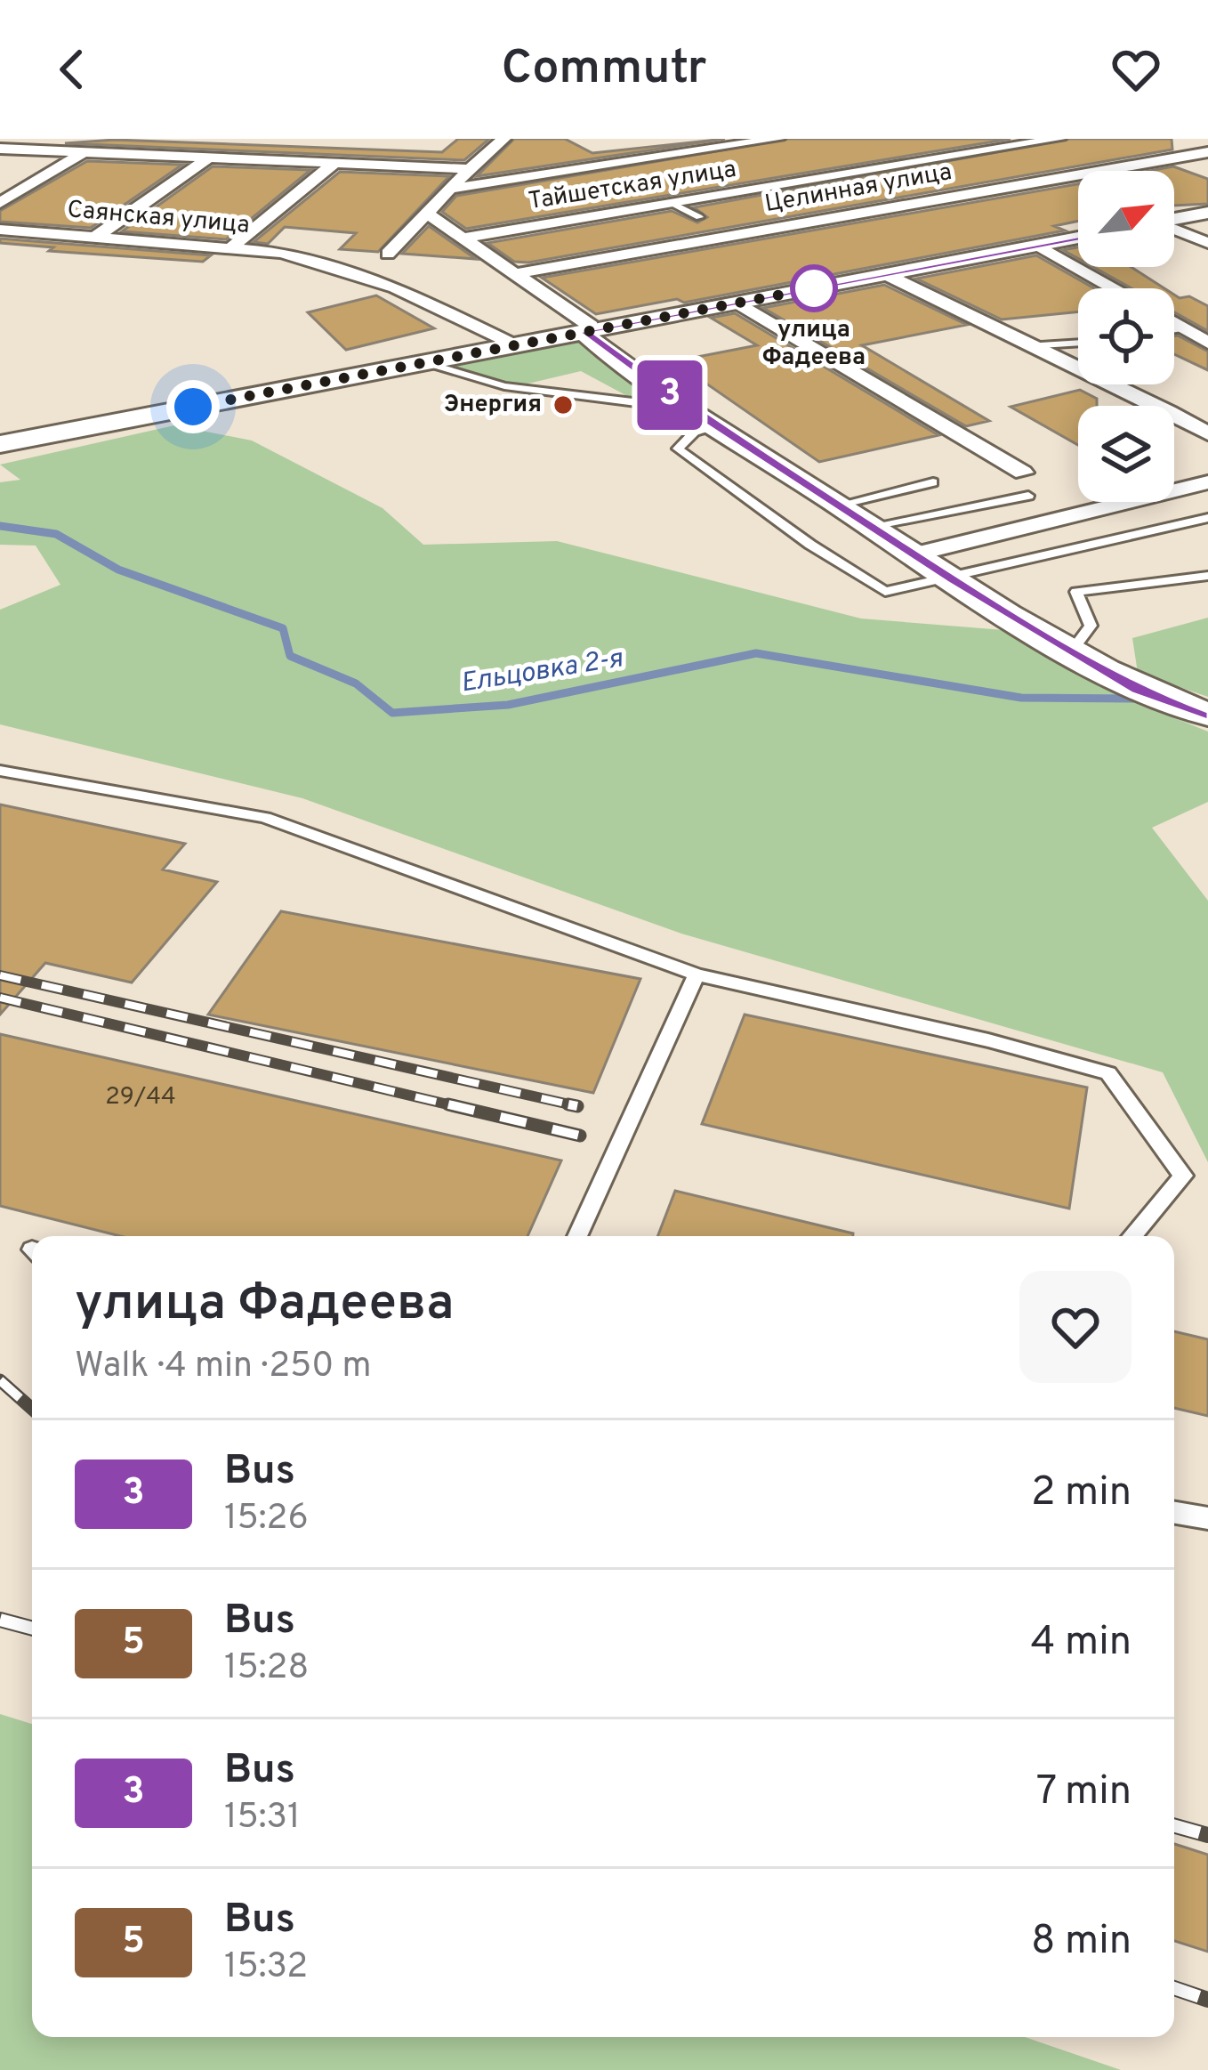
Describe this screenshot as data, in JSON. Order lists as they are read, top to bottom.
{
  "streets": {
    "street": ["Тайшетская улица", "Целинная улица", "Саянская улица"]
  },
  "water": ["Ельцовка 2-я"],
  "places": ["улица Фадеева", "Энергия"],
  "lines": ["bus line 3"],
  "house_numbers": ["29/44"],
  "north": "top right",
  "page": {
    "header": "Commutr",
    "on_map": "3",
    "heading": ["улица Фадеева", "Walk · 4 min · 250 m"],
    "list": [
      {
        "mark": "3",
        "name": "Bus",
        "note": "15:26",
        "value": "2 min"
      },
      {
        "mark": "5",
        "name": "Bus",
        "note": "15:28",
        "value": "4 min"
      },
      {
        "mark": "3",
        "name": "Bus",
        "note": "15:31",
        "value": "7 min"
      },
      {
        "mark": "5",
        "name": "Bus",
        "note": "15:32",
        "value": "8 min"
      }
    ]
  }
}
